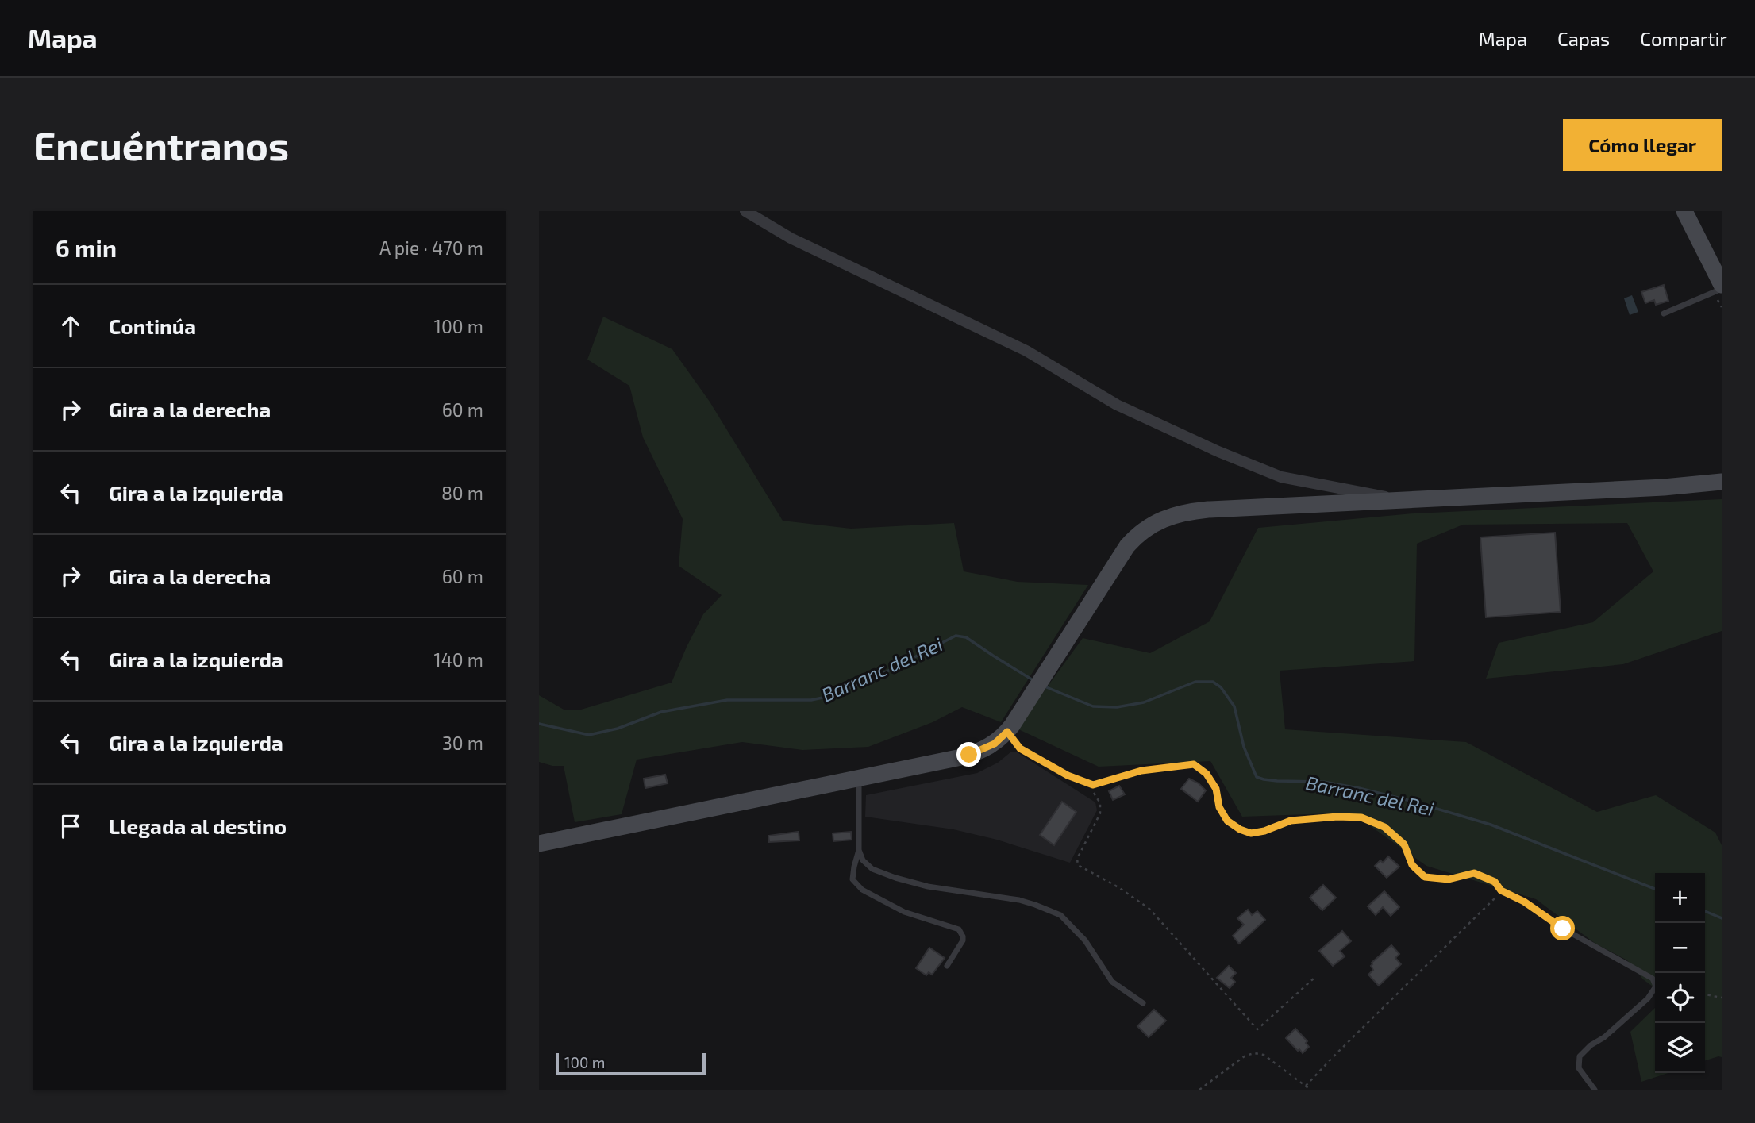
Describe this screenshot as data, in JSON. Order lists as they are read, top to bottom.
{
  "water": ["Barranc del Rei"],
  "scale_bar": "100 m",
  "page": {
    "header": "Mapa",
    "nav": ["Mapa", "Capas", "Compartir"],
    "buttons": "Cómo llegar",
    "title": "Encuéntranos",
    "heading": ["6 min", "A pie · 470 m"],
    "list": [
      ["Continúa", "100 m"],
      ["Gira a la derecha", "60 m"],
      ["Gira a la izquierda", "80 m"],
      ["Gira a la derecha", "60 m"],
      ["Gira a la izquierda", "140 m"],
      ["Gira a la izquierda", "30 m"],
      "Llegada al destino"
    ],
    "map_buttons": ["+", "−"],
    "scale": "100 m"
  }
}
